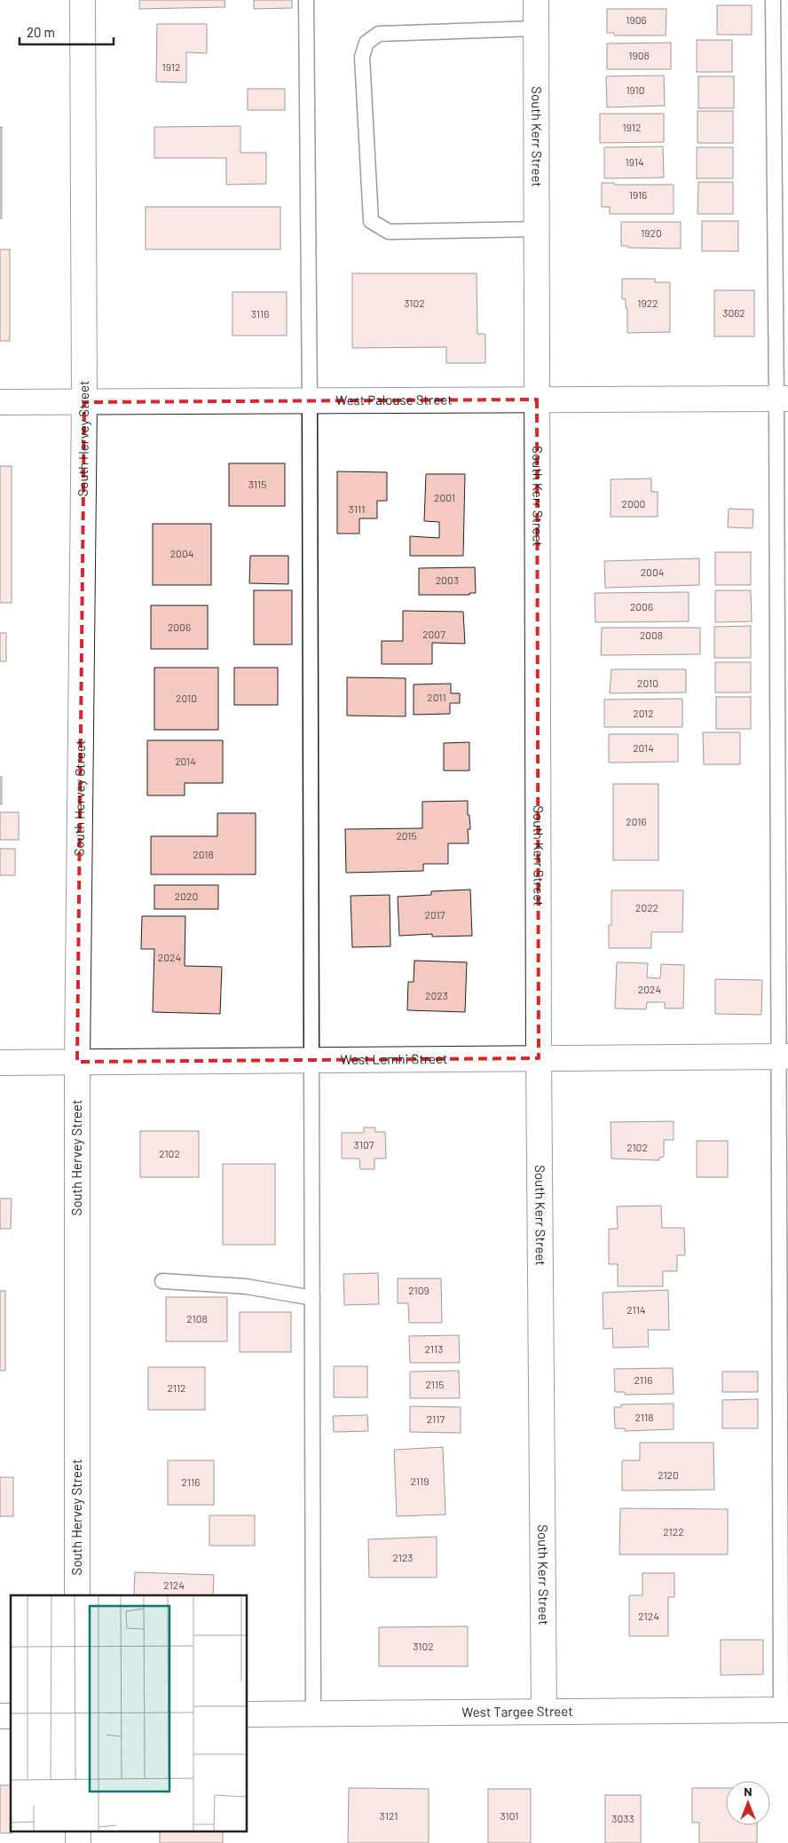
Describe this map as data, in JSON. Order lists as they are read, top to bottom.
{
  "streets": {
    "street": [
      "South Kerr Street",
      "West Palouse Street",
      "South Hervey Street",
      "West Lemhi Street",
      "West Targee Street"
    ]
  },
  "crossings": [
    ["South Kerr Street", "West Palouse Street"],
    ["South Kerr Street", "West Lemhi Street"],
    ["South Kerr Street", "West Targee Street"],
    ["West Palouse Street", "South Hervey Street"],
    ["South Hervey Street", "West Lemhi Street"]
  ],
  "house_numbers": [
    "1906",
    "1908",
    "1912",
    "1910",
    "1912",
    "1914",
    "1916",
    "1920",
    "3102",
    "1922",
    "3062",
    "3116",
    "3115",
    "2001",
    "2000",
    "3111",
    "2004",
    "2004",
    "2003",
    "2006",
    "2006",
    "2007",
    "2008",
    "2010",
    "2011",
    "2010",
    "2012",
    "2014",
    "2014",
    "2016",
    "2015",
    "2018",
    "2020",
    "2022",
    "2017",
    "2024",
    "2024",
    "2023",
    "3107",
    "2102",
    "2102",
    "2109",
    "2114",
    "2108",
    "2113",
    "2116",
    "2115",
    "2112",
    "2118",
    "2117",
    "2120",
    "2119",
    "2116",
    "2122",
    "2123",
    "2124",
    "2124",
    "3102",
    "3121",
    "3101",
    "3033"
  ],
  "scale_bar": "20 m",
  "north": "top"
}
